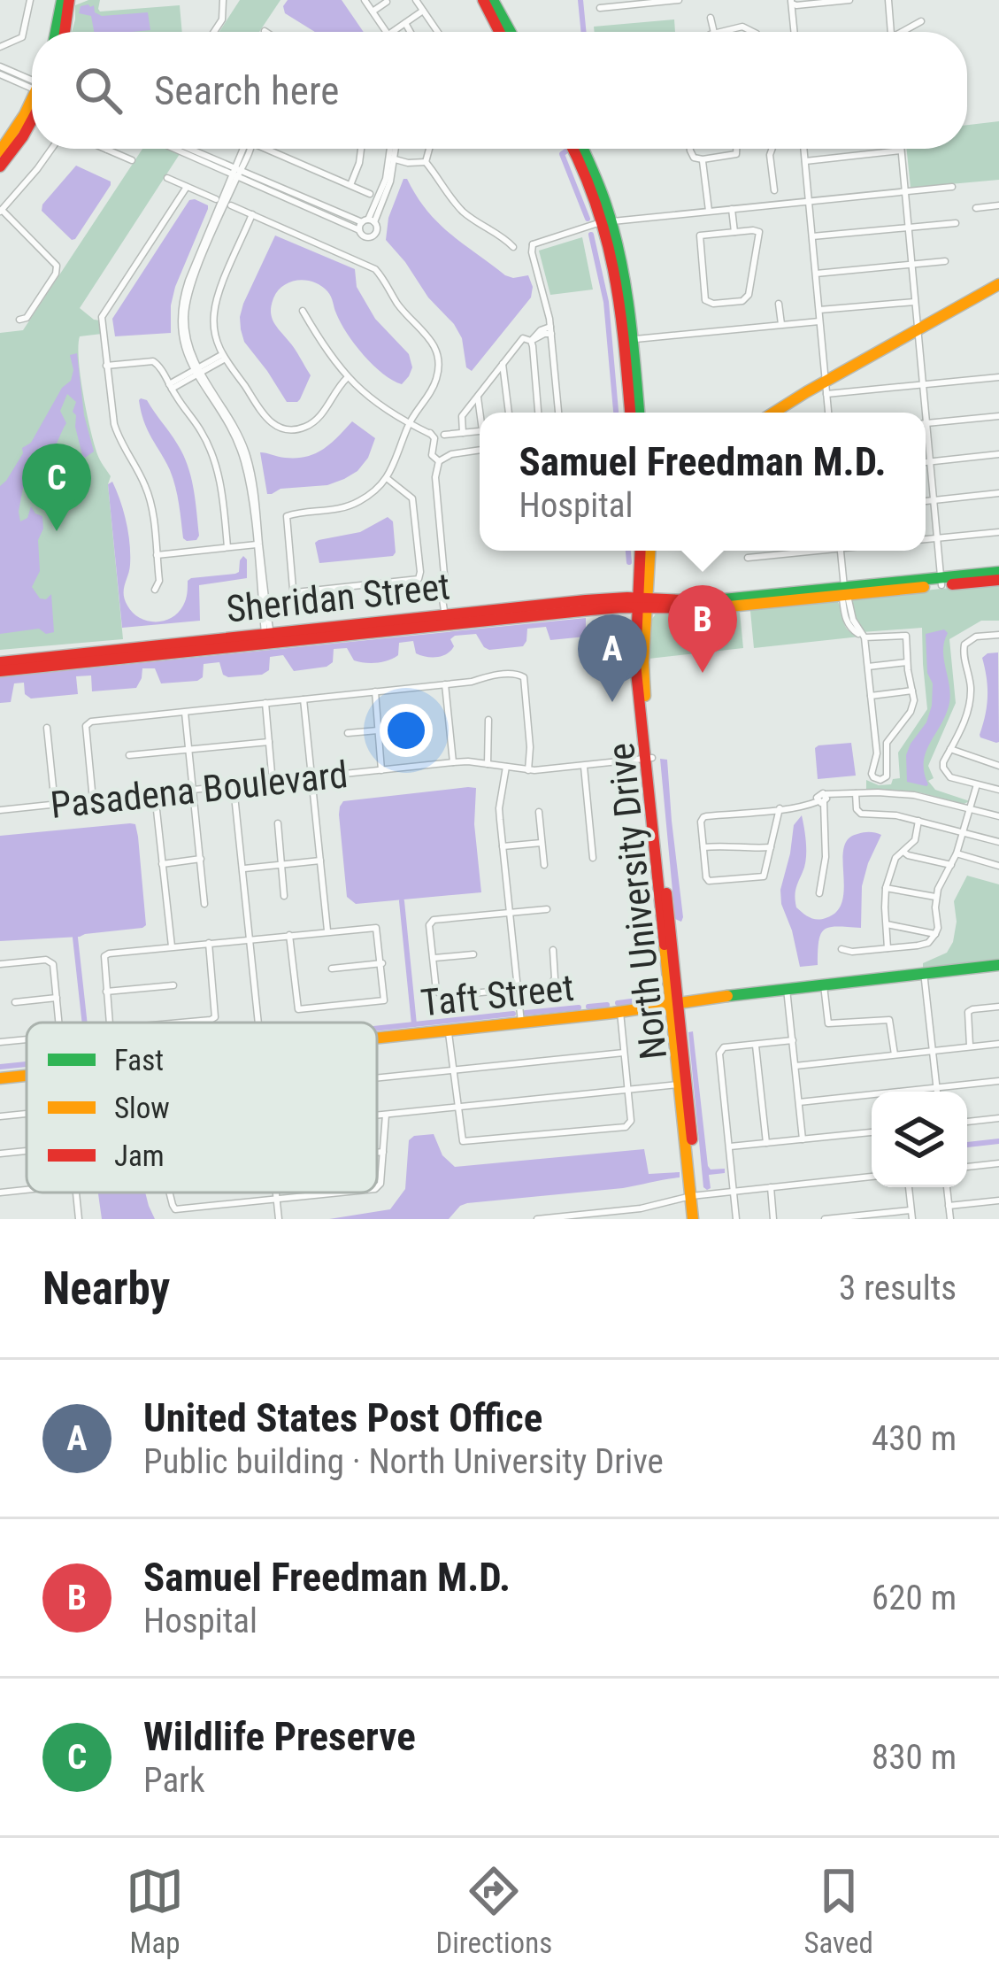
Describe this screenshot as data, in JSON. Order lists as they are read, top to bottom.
{
  "streets": {
    "main road": ["Sheridan Street", "North University Drive", "Taft Street"],
    "street": ["Pasadena Boulevard"]
  },
  "crossings": [
    ["Sheridan Street", "North University Drive"],
    ["Pasadena Boulevard", "North University Drive"],
    ["North University Drive", "Taft Street"]
  ],
  "legend": ["Fast", "Slow", "Jam"],
  "page": {
    "search": "Search here",
    "popup": ["Samuel Freedman M.D.", "Hospital"],
    "pins": ["C", "B", "A"],
    "heading": ["Nearby", "3 results"],
    "list": [
      {
        "mark": "A",
        "name": "United States Post Office",
        "note": "Public building · North University Drive",
        "value": "430 m"
      },
      {
        "mark": "B",
        "name": "Samuel Freedman M.D.",
        "note": "Hospital",
        "value": "620 m"
      },
      {
        "mark": "C",
        "name": "Wildlife Preserve",
        "note": "Park",
        "value": "830 m"
      }
    ],
    "nav": ["Map", "Directions", "Saved"]
  }
}
